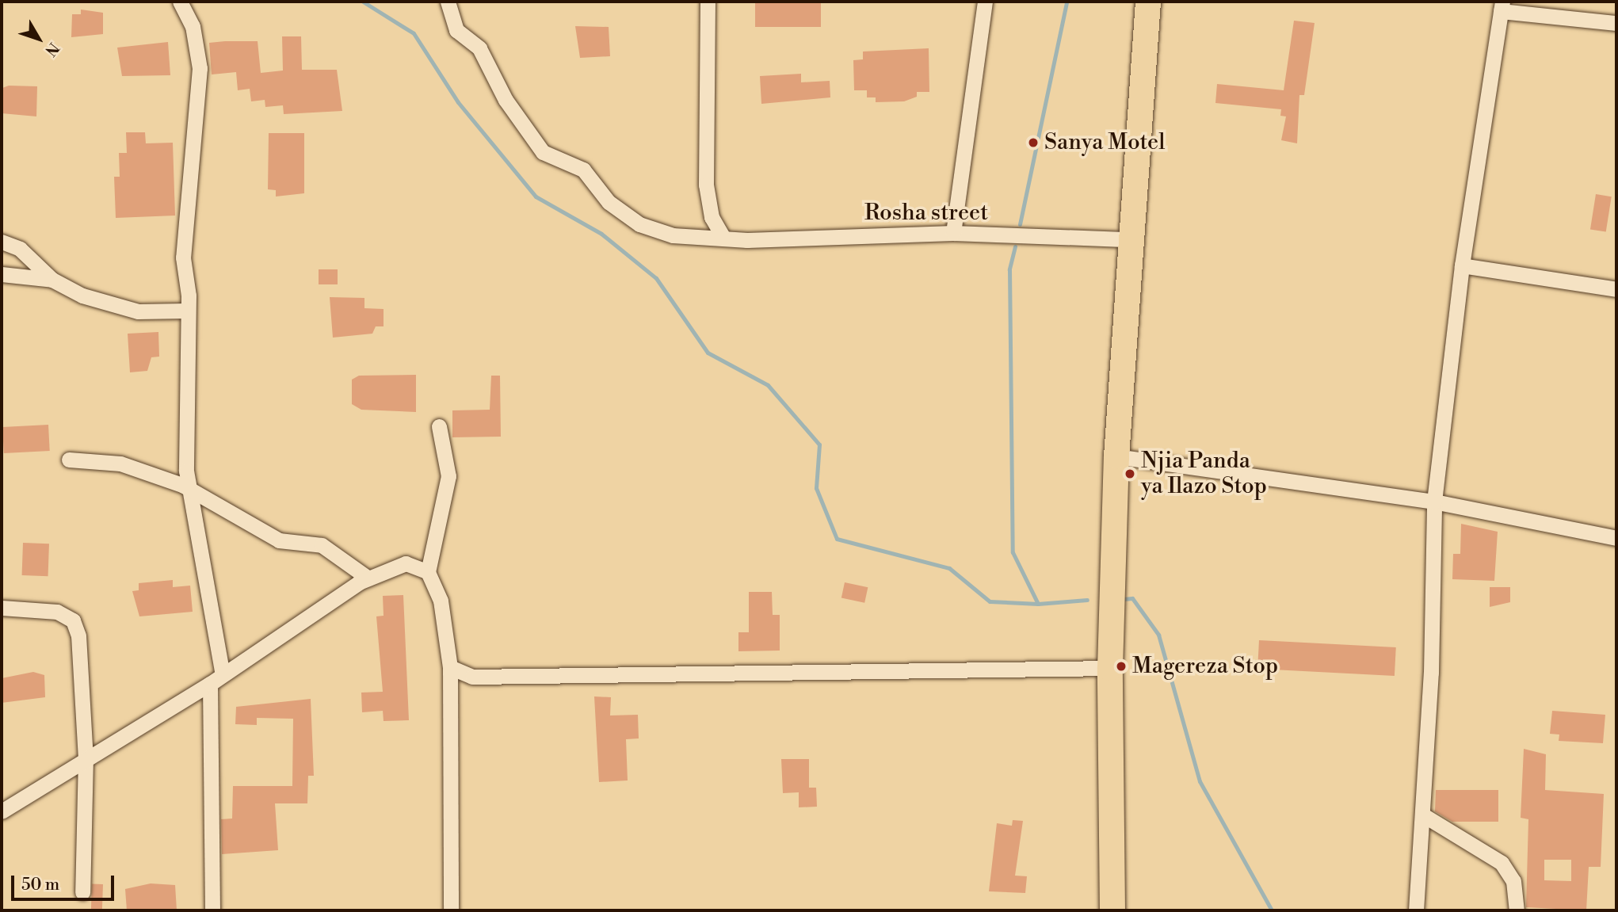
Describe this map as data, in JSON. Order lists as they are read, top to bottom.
{
  "streets": {
    "street": ["Rosha street"]
  },
  "places": ["Sanya Motel", "Njia Panda ya Ilazo Stop", "Magereza Stop"],
  "scale_bar": "50 m",
  "north": "bottom right"
}
